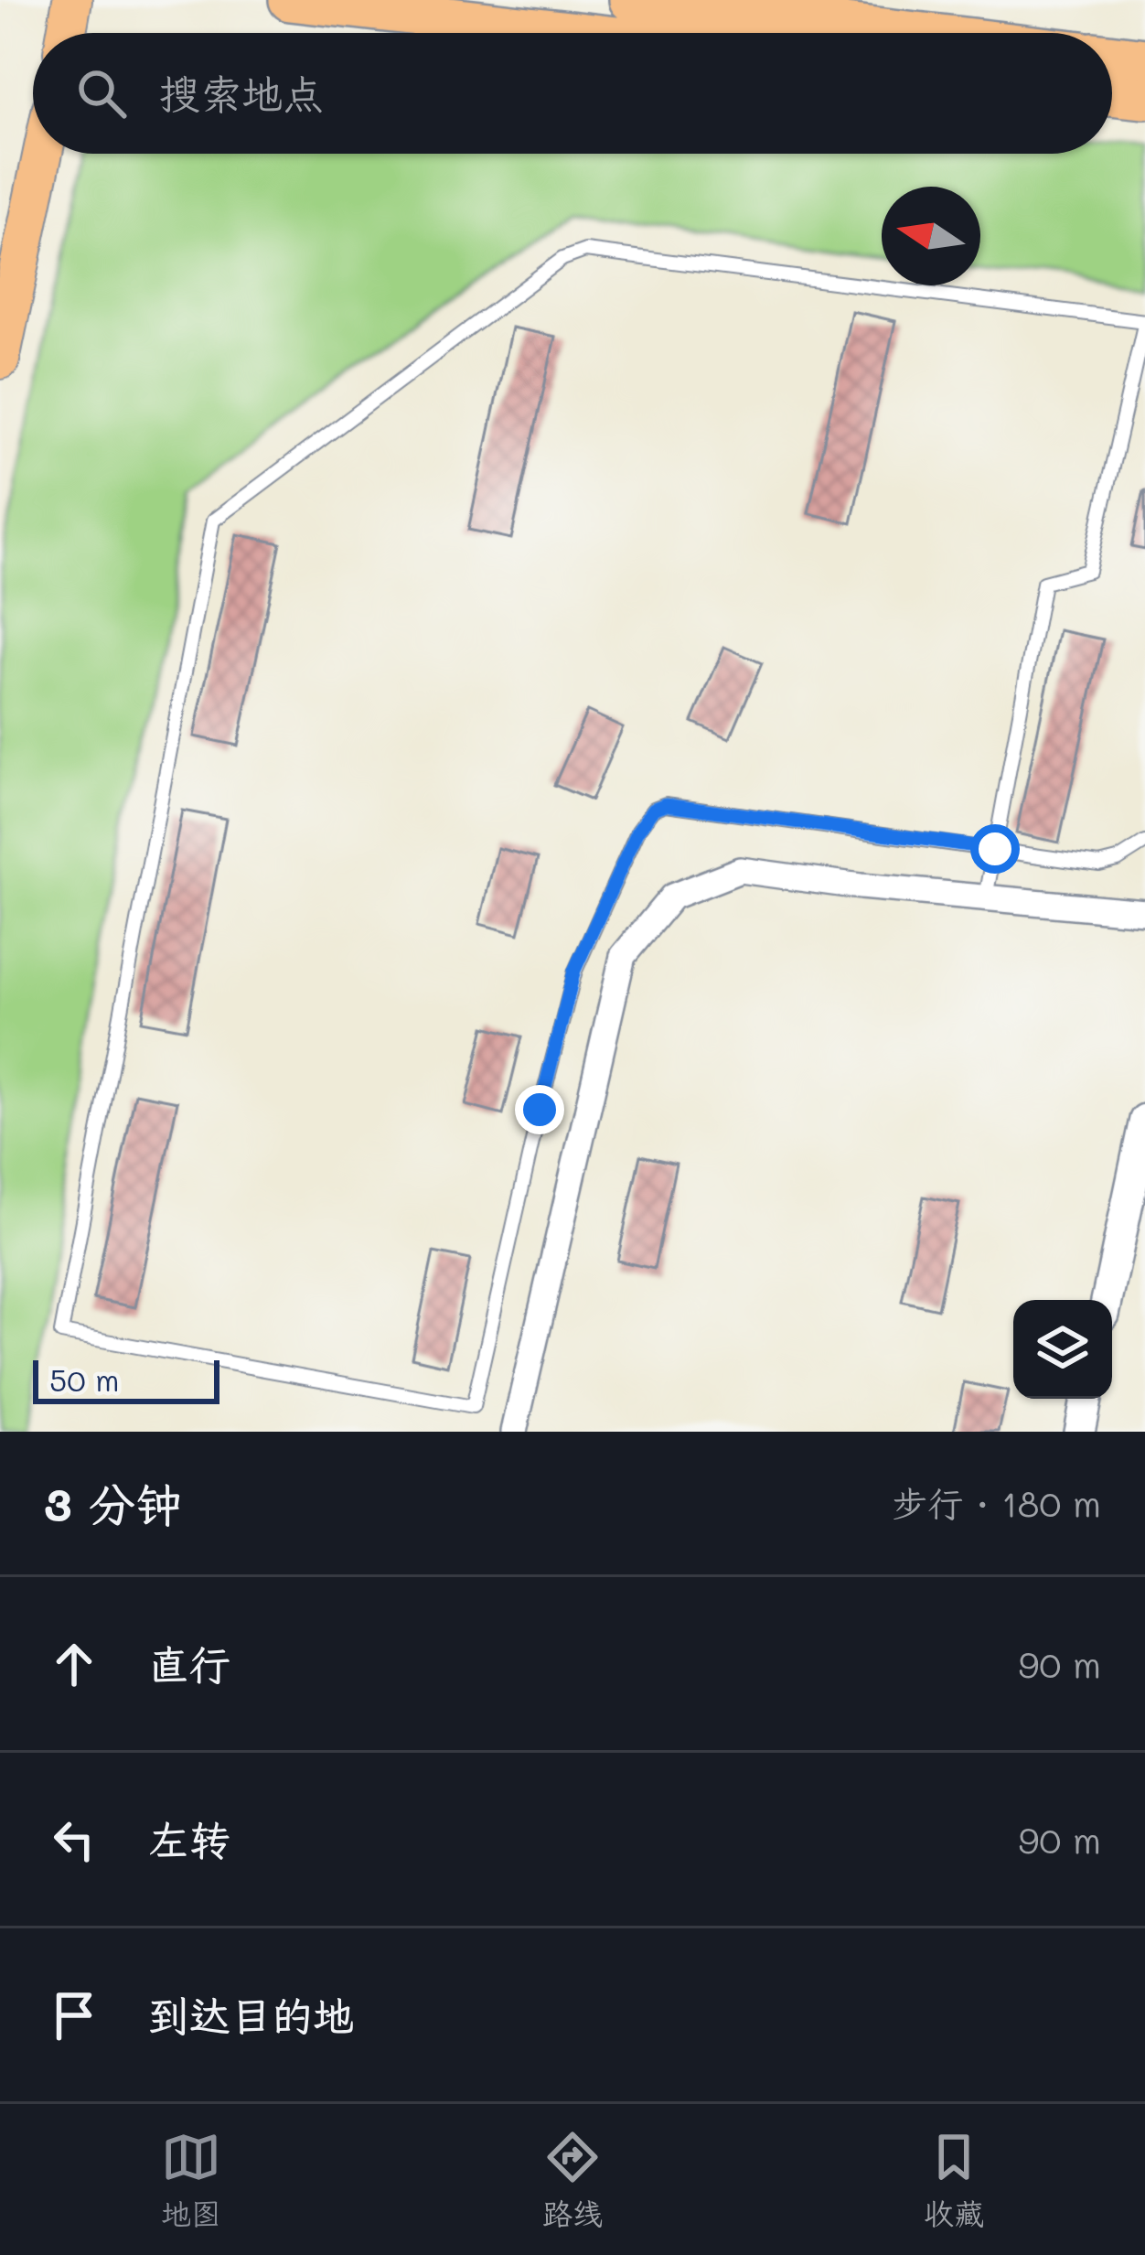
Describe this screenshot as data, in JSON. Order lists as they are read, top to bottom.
{
  "scale_bar": "50 m",
  "north": "left",
  "page": {
    "search": "搜索地点",
    "scale": "50 m",
    "heading": ["3 分钟", "步行 · 180 m"],
    "list": [
      ["直行", "90 m"],
      ["左转", "90 m"],
      "到达目的地"
    ],
    "nav": ["地图", "路线", "收藏"]
  }
}
